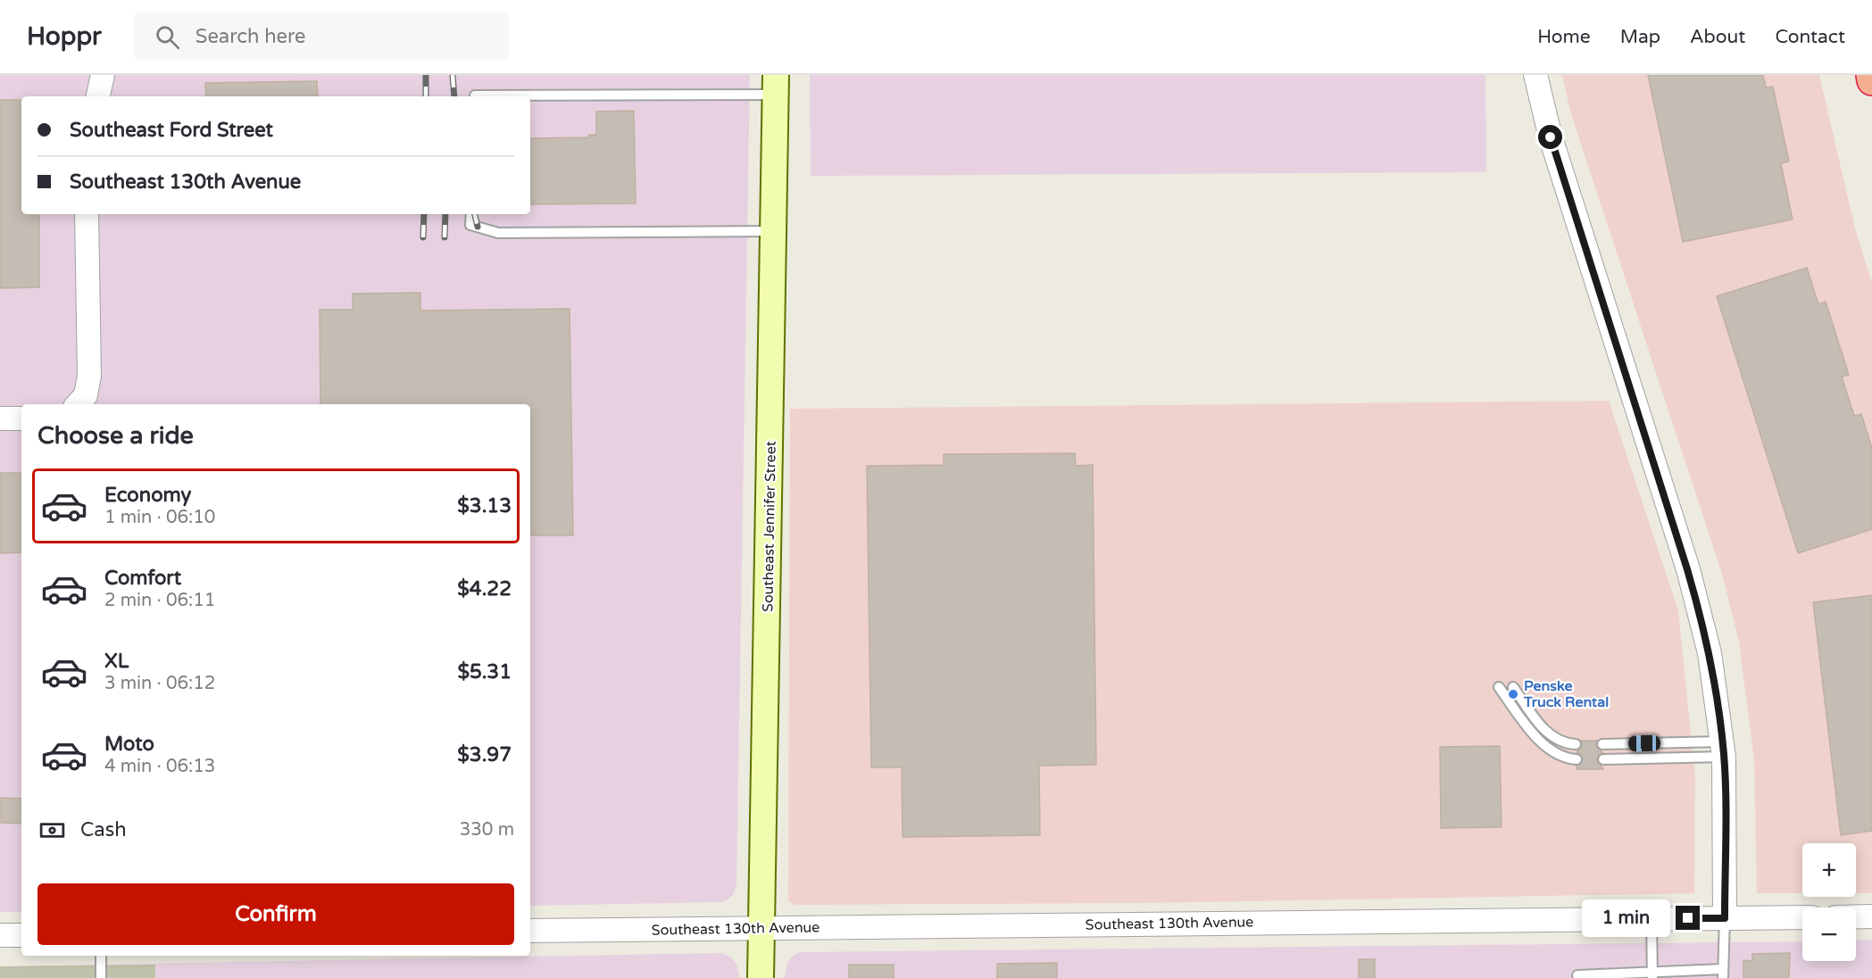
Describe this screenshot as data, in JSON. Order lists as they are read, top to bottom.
{
  "streets": {
    "main road": ["Southeast Jennifer Street"],
    "street": ["Southeast 130th Avenue"]
  },
  "crossings": [
    ["Southeast Jennifer Street", "Southeast 130th Avenue"]
  ],
  "places": ["Penske Truck Rental"],
  "page": {
    "header": "Hoppr",
    "search": "Search here",
    "nav": [
      "Home",
      "Map",
      "About",
      "Contact"
    ],
    "banner": ["Southeast Ford Street", "Southeast 130th Avenue"],
    "heading": "Choose a ride",
    "list": [
      {
        "name": "Economy",
        "note": "1 min · 06:10",
        "value": "$3.13"
      },
      {
        "name": "Comfort",
        "note": "2 min · 06:11",
        "value": "$4.22"
      },
      {
        "name": "XL",
        "note": "3 min · 06:12",
        "value": "$5.31"
      },
      {
        "name": "Moto",
        "note": "4 min · 06:13",
        "value": "$3.97"
      }
    ],
    "pay": ["Cash", "330 m"],
    "map_buttons": ["+", "−"],
    "buttons": "Confirm",
    "bubble": "1 min"
  }
}
